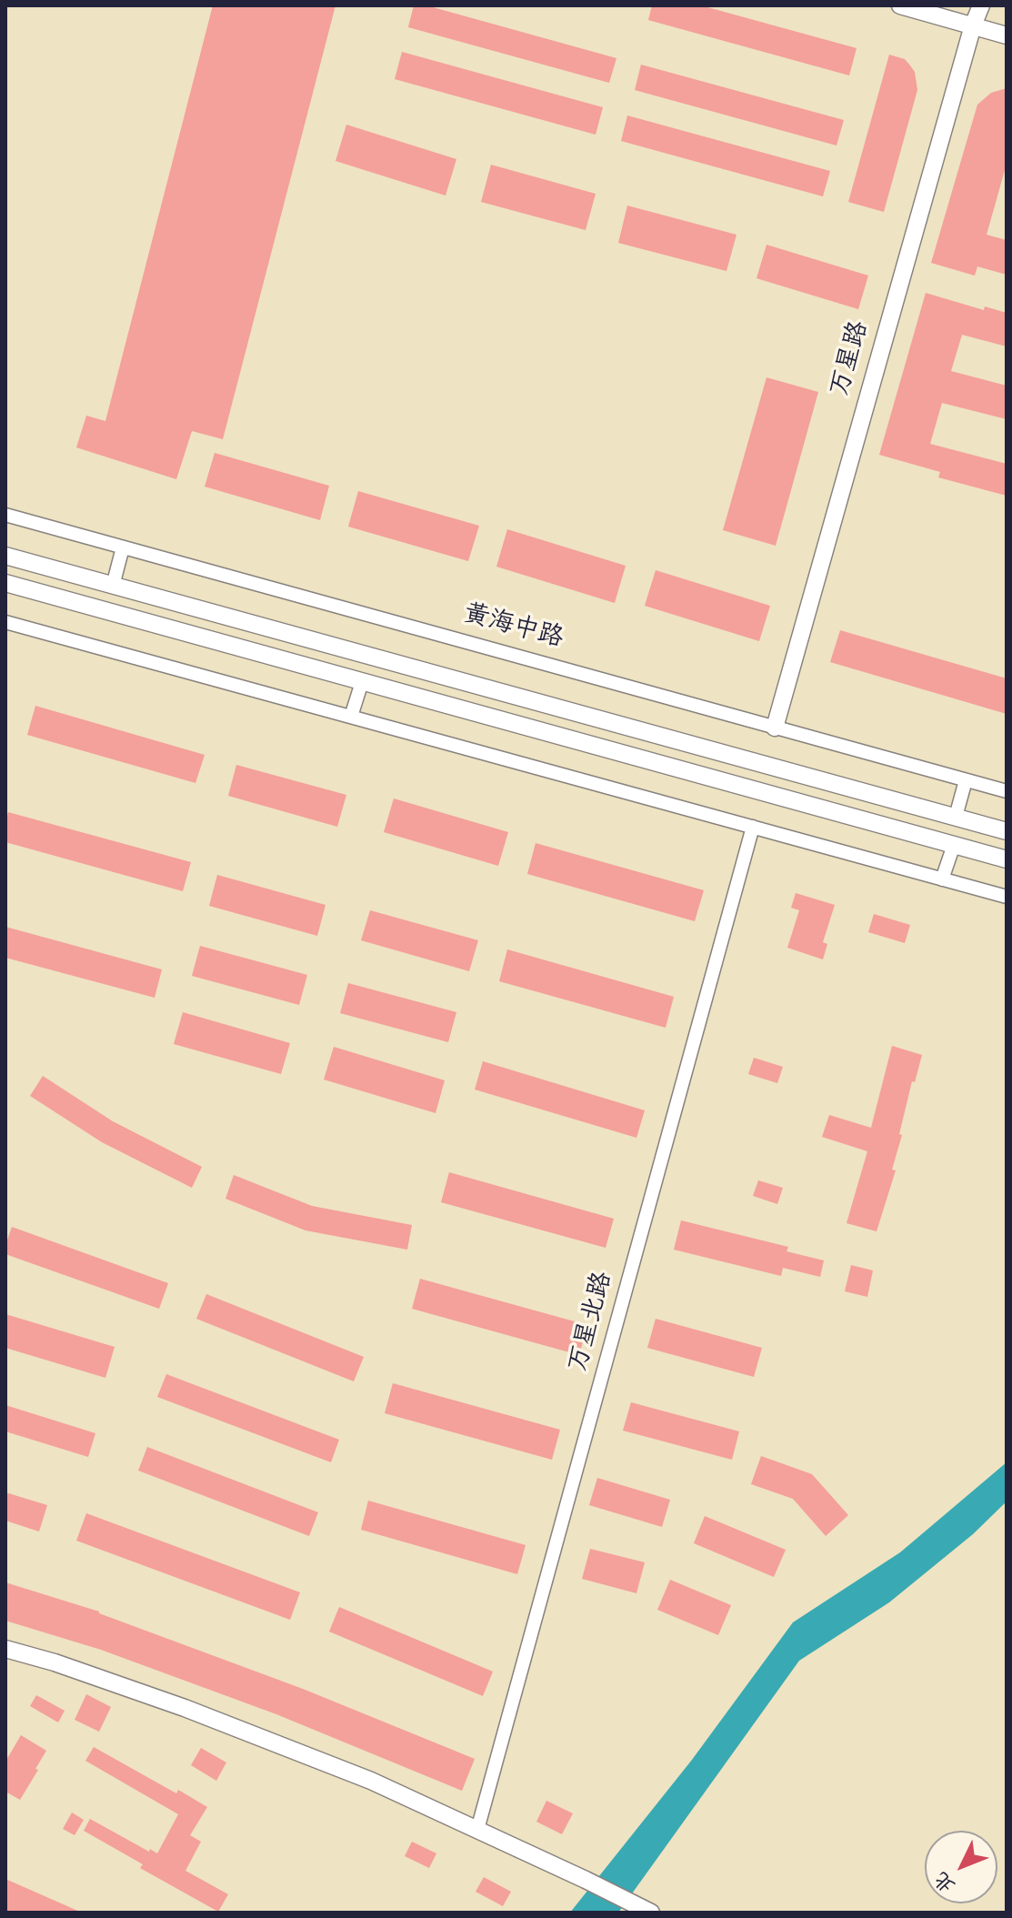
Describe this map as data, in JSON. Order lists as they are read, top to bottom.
{
  "streets": {
    "street": ["万星路", "黄海中路", "万星北路"]
  },
  "crossings": [
    ["万星路", "黄海中路"]
  ],
  "north": "bottom left"
}
